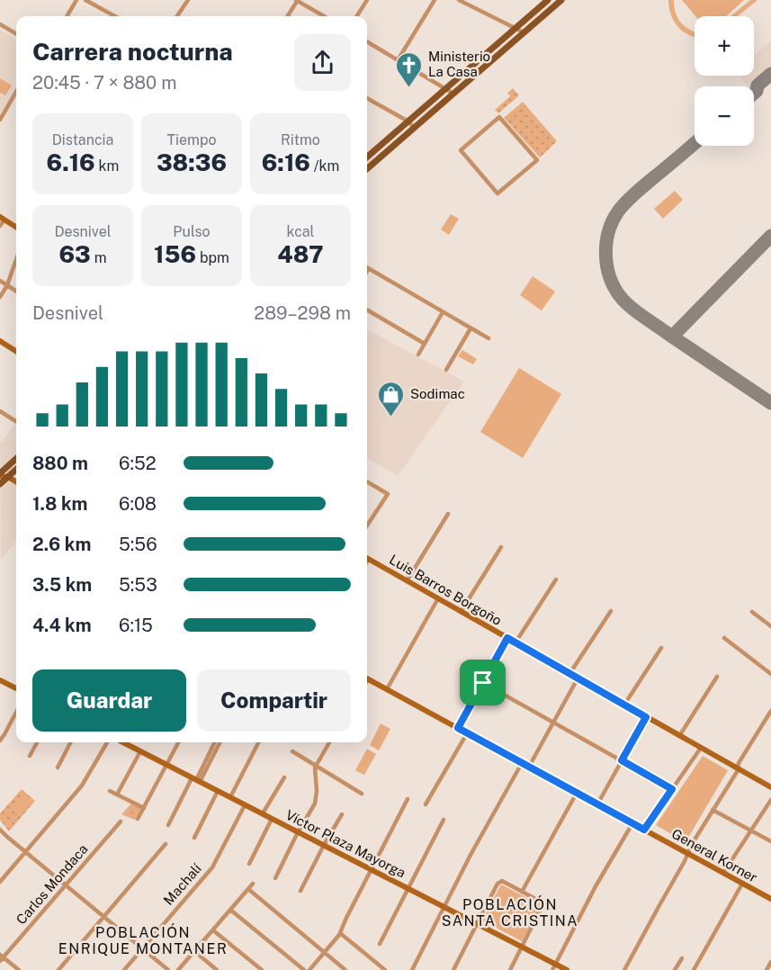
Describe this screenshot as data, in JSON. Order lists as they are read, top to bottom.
{
  "streets": {
    "street": [
      "Luis Barros Borgoño",
      "Víctor Plaza Mayorga",
      "General Korner",
      "Carlos Mondaca",
      "Machalí"
    ]
  },
  "crossings": [
    ["Víctor Plaza Mayorga", "Machalí"]
  ],
  "districts": ["POBLACIÓN SANTA CRISTINA", "POBLACIÓN ENRIQUE MONTANER"],
  "places": {
    "church": ["Ministerio La Casa"],
    "shop": ["Sodimac"]
  },
  "page": {
    "map_buttons": ["+", "−"],
    "heading": ["Carrera nocturna", "20:45 · 7 × 880 m"],
    "stats": [
      ["Distancia", "6.16 km"],
      ["Tiempo", "38:36"],
      ["Ritmo", "6:16 /km"],
      ["Desnivel", "63 m"],
      ["Pulso", "156 bpm"],
      ["kcal", "487"]
    ],
    "chart": ["Desnivel", "289–298 m"],
    "list": [
      {
        "name": "880 m",
        "note": "6:52"
      },
      {
        "name": "1.8 km",
        "note": "6:08"
      },
      {
        "name": "2.6 km",
        "note": "5:56"
      },
      {
        "name": "3.5 km",
        "note": "5:53"
      },
      {
        "name": "4.4 km",
        "note": "6:15"
      }
    ],
    "buttons": ["Guardar", "Compartir"]
  }
}
